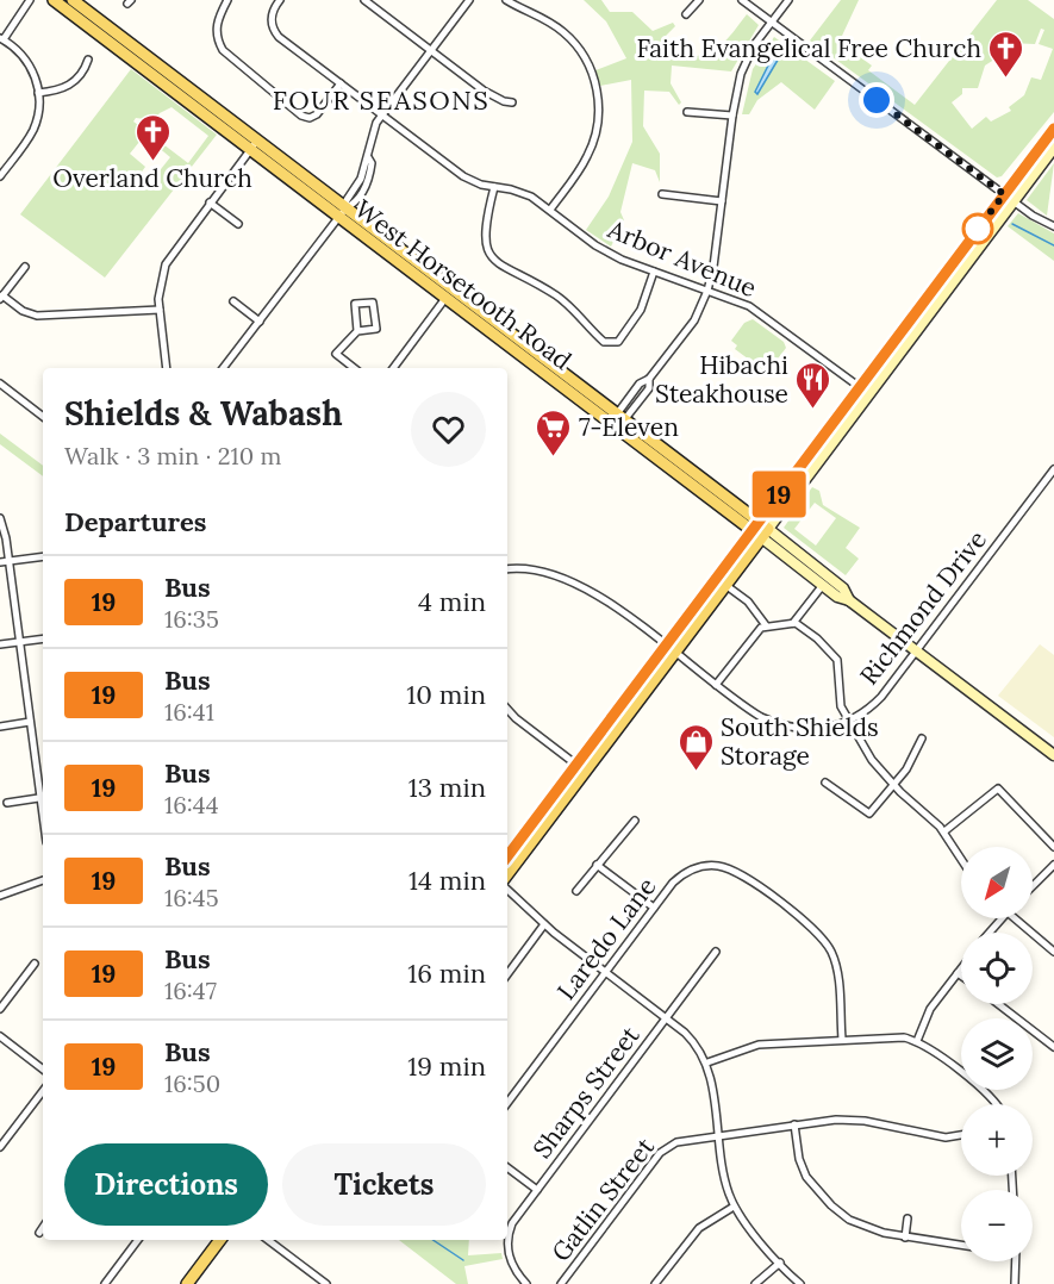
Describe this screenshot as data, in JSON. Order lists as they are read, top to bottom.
{
  "streets": {
    "main road": ["West Horsetooth Road"],
    "street": [
      "Arbor Avenue",
      "Richmond Drive",
      "Laredo Lane",
      "Sharps Street",
      "Gatlin Street"
    ]
  },
  "crossings": [
    ["West Horsetooth Road", "Richmond Drive"]
  ],
  "districts": ["FOUR SEASONS"],
  "places": {
    "church": ["Faith Evangelical Free Church", "Overland Church"],
    "restaurant": ["Hibachi Steakhouse"],
    "supermarket": ["7-Eleven"],
    "shop": ["South Shields Storage"]
  },
  "lines": ["bus line 19"],
  "north": "bottom left",
  "page": {
    "on_map": "19",
    "heading": [
      ["Shields & Wabash", "Walk · 3 min · 210 m"],
      "Departures"
    ],
    "list": [
      {
        "mark": "19",
        "name": "Bus",
        "note": "16:35",
        "value": "4 min"
      },
      {
        "mark": "19",
        "name": "Bus",
        "note": "16:41",
        "value": "10 min"
      },
      {
        "mark": "19",
        "name": "Bus",
        "note": "16:44",
        "value": "13 min"
      },
      {
        "mark": "19",
        "name": "Bus",
        "note": "16:45",
        "value": "14 min"
      },
      {
        "mark": "19",
        "name": "Bus",
        "note": "16:47",
        "value": "16 min"
      },
      {
        "mark": "19",
        "name": "Bus",
        "note": "16:50",
        "value": "19 min"
      }
    ],
    "map_buttons": ["+", "−"],
    "buttons": ["Directions", "Tickets"]
  }
}
